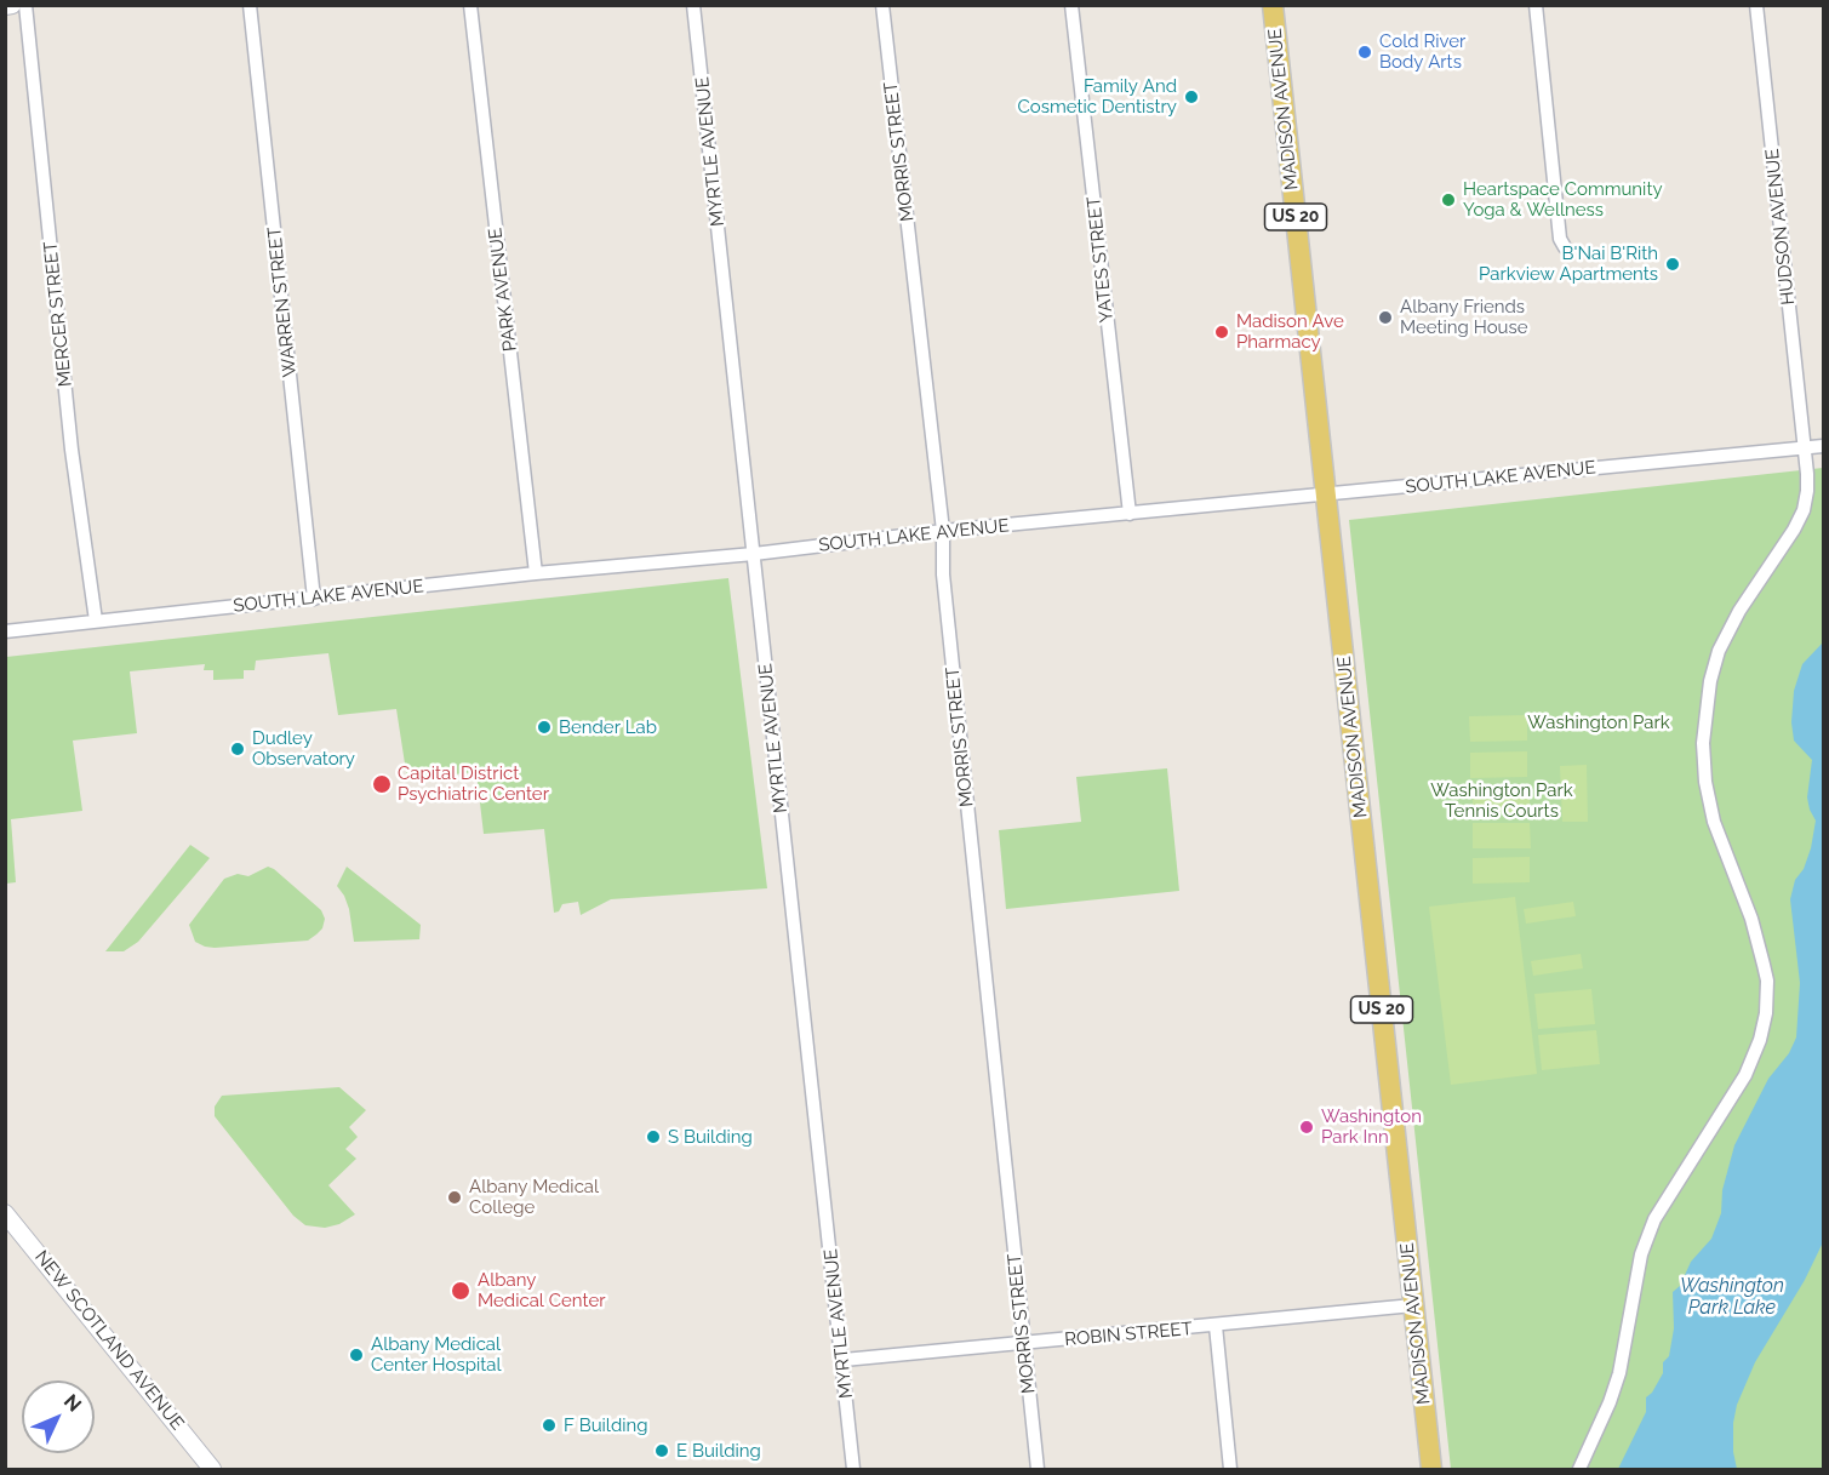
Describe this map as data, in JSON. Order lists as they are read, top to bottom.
{
  "streets": {
    "main road": ["MADISON AVENUE", "US 20"],
    "street": [
      "MYRTLE AVENUE",
      "MORRIS STREET",
      "HUDSON AVENUE",
      "YATES STREET",
      "PARK AVENUE",
      "WARREN STREET",
      "MERCER STREET",
      "SOUTH LAKE AVENUE",
      "ROBIN STREET",
      "NEW SCOTLAND AVENUE"
    ]
  },
  "crossings": [
    ["MADISON AVENUE", "SOUTH LAKE AVENUE"],
    ["MADISON AVENUE", "ROBIN STREET"],
    ["MYRTLE AVENUE", "SOUTH LAKE AVENUE"],
    ["MYRTLE AVENUE", "ROBIN STREET"],
    ["MORRIS STREET", "SOUTH LAKE AVENUE"],
    ["MORRIS STREET", "ROBIN STREET"],
    ["HUDSON AVENUE", "SOUTH LAKE AVENUE"],
    ["YATES STREET", "SOUTH LAKE AVENUE"],
    ["PARK AVENUE", "SOUTH LAKE AVENUE"],
    ["WARREN STREET", "SOUTH LAKE AVENUE"],
    ["MERCER STREET", "SOUTH LAKE AVENUE"]
  ],
  "water": ["Washington Park Lake"],
  "parks": ["Washington Park", "Washington Park Tennis Courts"],
  "places": [
    "Cold River Body Arts",
    "Family And Cosmetic Dentistry",
    "Heartspace Community Yoga & Wellness",
    "B'Nai B'Rith Parkview Apartments",
    "Albany Friends Meeting House",
    "Madison Ave Pharmacy",
    "Bender Lab",
    "Dudley Observatory",
    "Capital District Psychiatric Center",
    "Washington Park Inn",
    "S Building",
    "Albany Medical College",
    "Albany Medical Center",
    "Albany Medical Center Hospital",
    "F Building",
    "E Building"
  ],
  "north": "top right"
}
